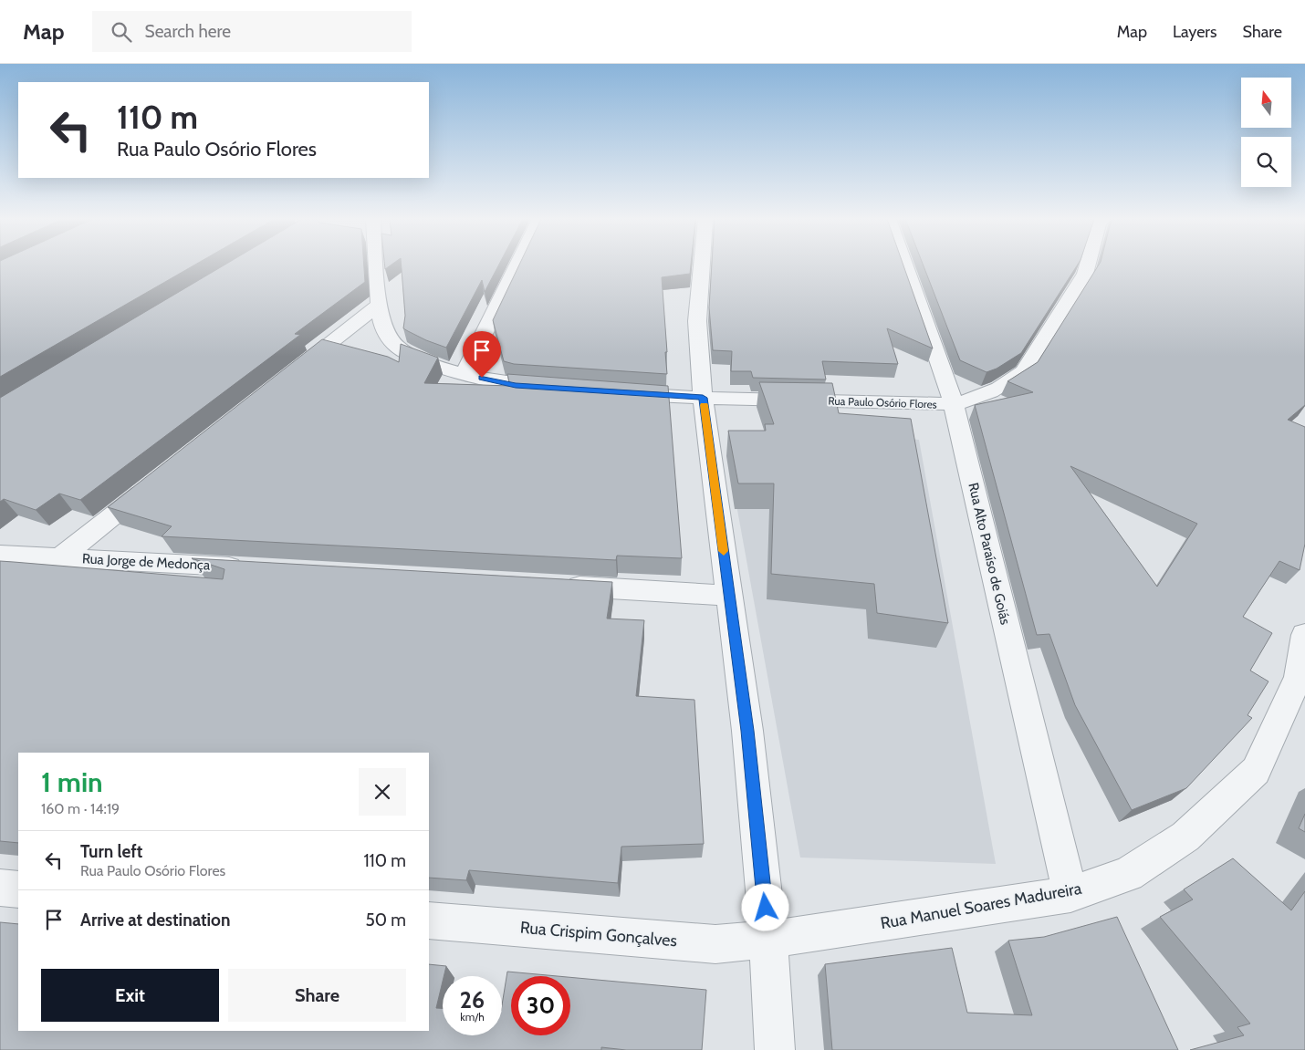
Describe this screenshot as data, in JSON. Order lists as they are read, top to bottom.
{
  "streets": {
    "street": [
      "Rua Paulo Osório Flores",
      "Rua Alto Paraíso de Goiás",
      "Rua Jorge de Medonça",
      "Rua Manuel Soares Madureira",
      "Rua Crispim Gonçalves"
    ]
  },
  "crossings": [
    ["Rua Paulo Osório Flores", "Rua Alto Paraíso de Goiás"],
    ["Rua Alto Paraíso de Goiás", "Rua Manuel Soares Madureira"],
    ["Rua Manuel Soares Madureira", "Rua Crispim Gonçalves"]
  ],
  "north": "top",
  "page": {
    "header": "Map",
    "search": "Search here",
    "nav": ["Map", "Layers", "Share"],
    "turn": ["110 m", "Rua Paulo Osório Flores"],
    "heading": ["1 min", "160 m · 14:19"],
    "list": [
      {
        "name": "Turn left",
        "note": "Rua Paulo Osório Flores",
        "value": "110 m"
      },
      {
        "name": "Arrive at destination",
        "value": "50 m"
      }
    ],
    "buttons": ["Exit", "Share"],
    "speed": "26 km/h",
    "limit": "30"
  }
}
